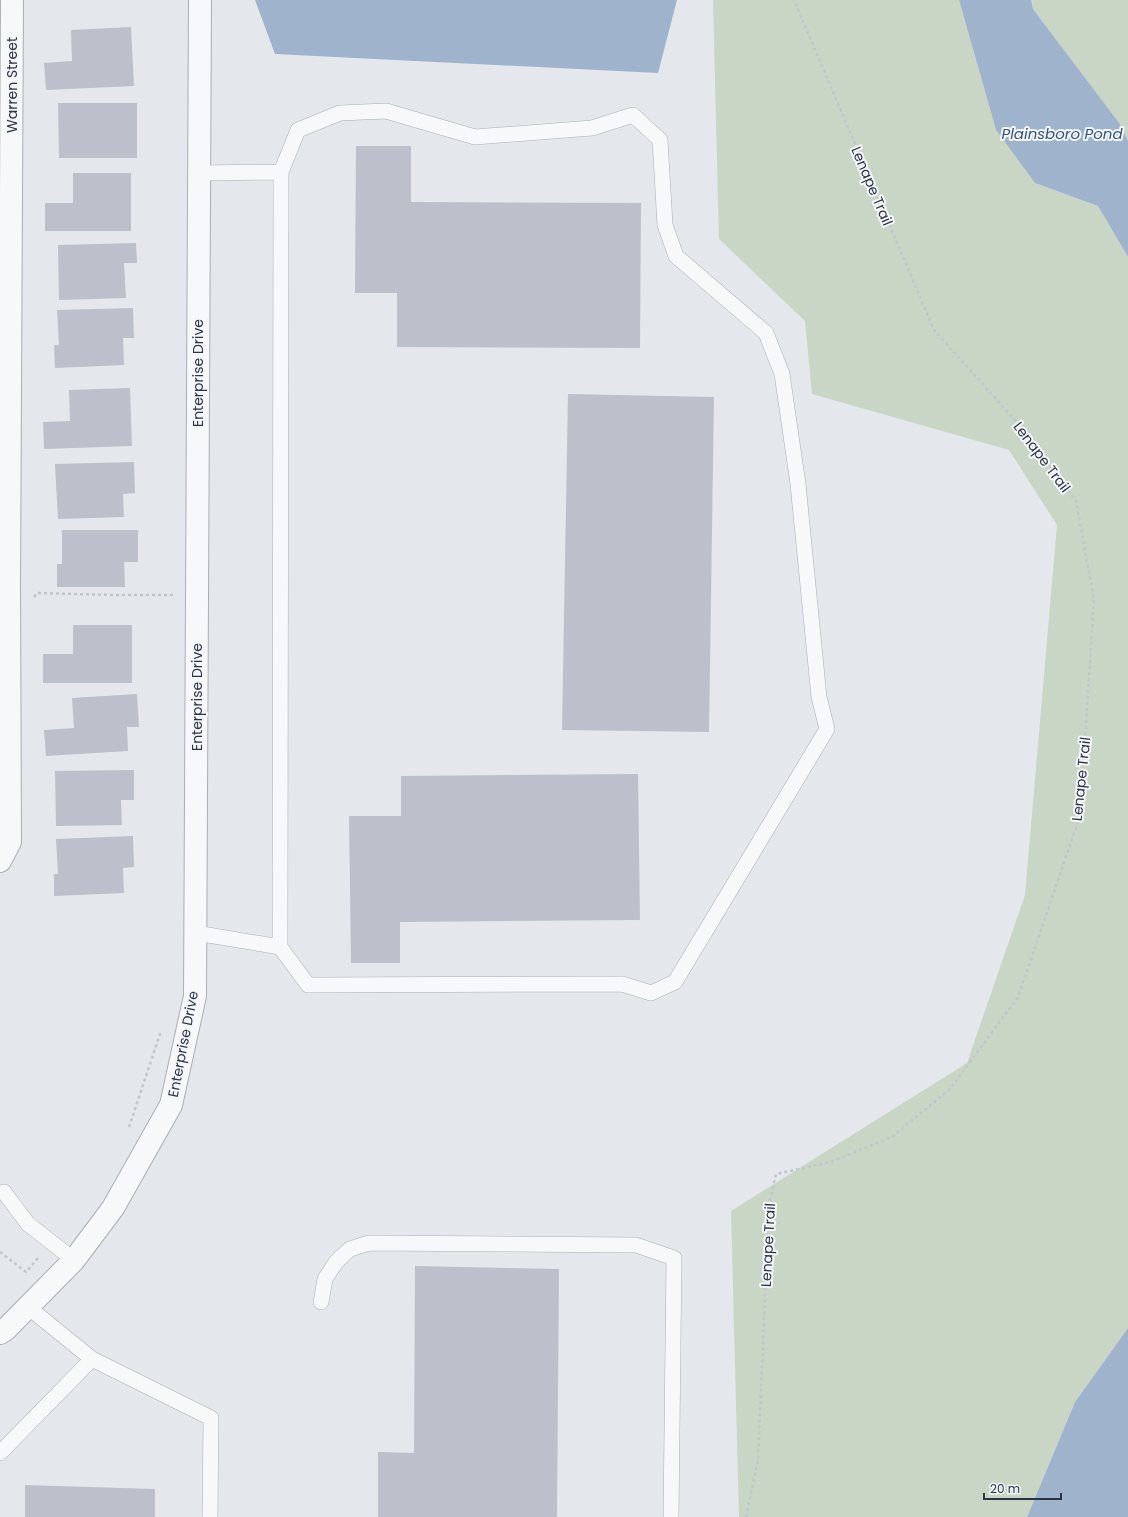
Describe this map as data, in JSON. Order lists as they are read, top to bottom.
{
  "streets": {
    "street": ["Warren Street", "Enterprise Drive"],
    "path": ["Lenape Trail"]
  },
  "water": ["Plainsboro Pond"],
  "scale_bar": "20 m"
}
